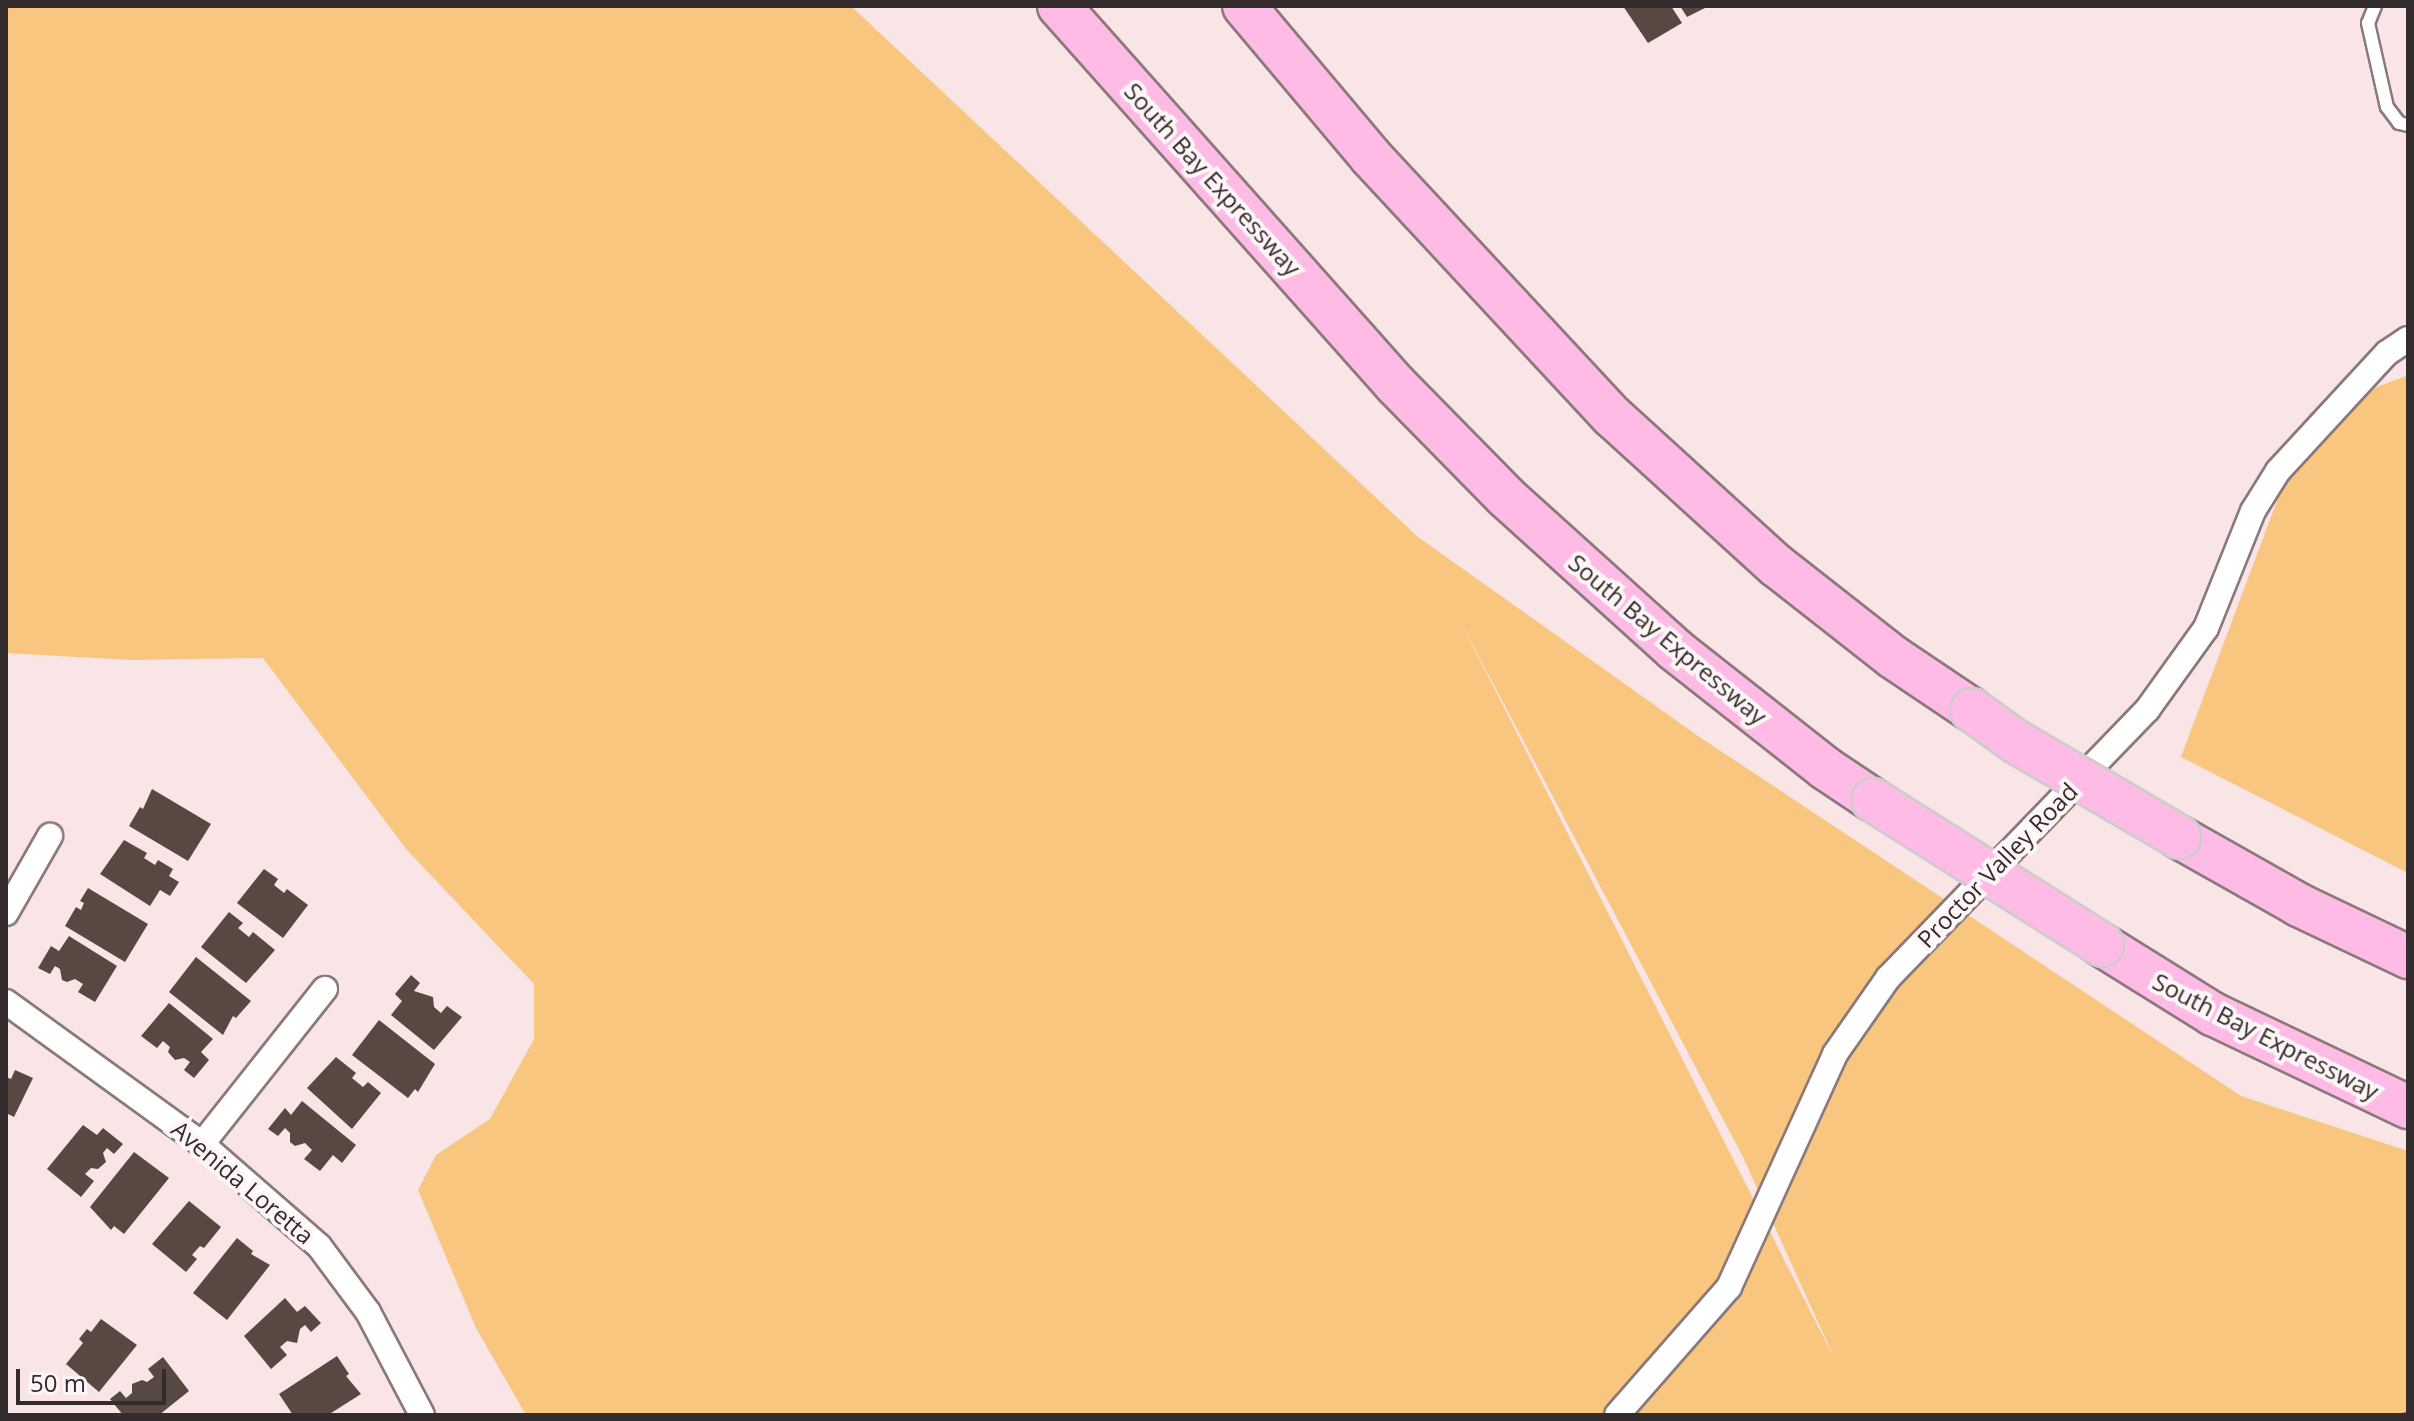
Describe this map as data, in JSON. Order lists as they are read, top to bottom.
{
  "streets": {
    "highway": ["South Bay Expressway"],
    "street": ["Proctor Valley Road", "Avenida Loretta"]
  },
  "scale_bar": "50 m"
}
